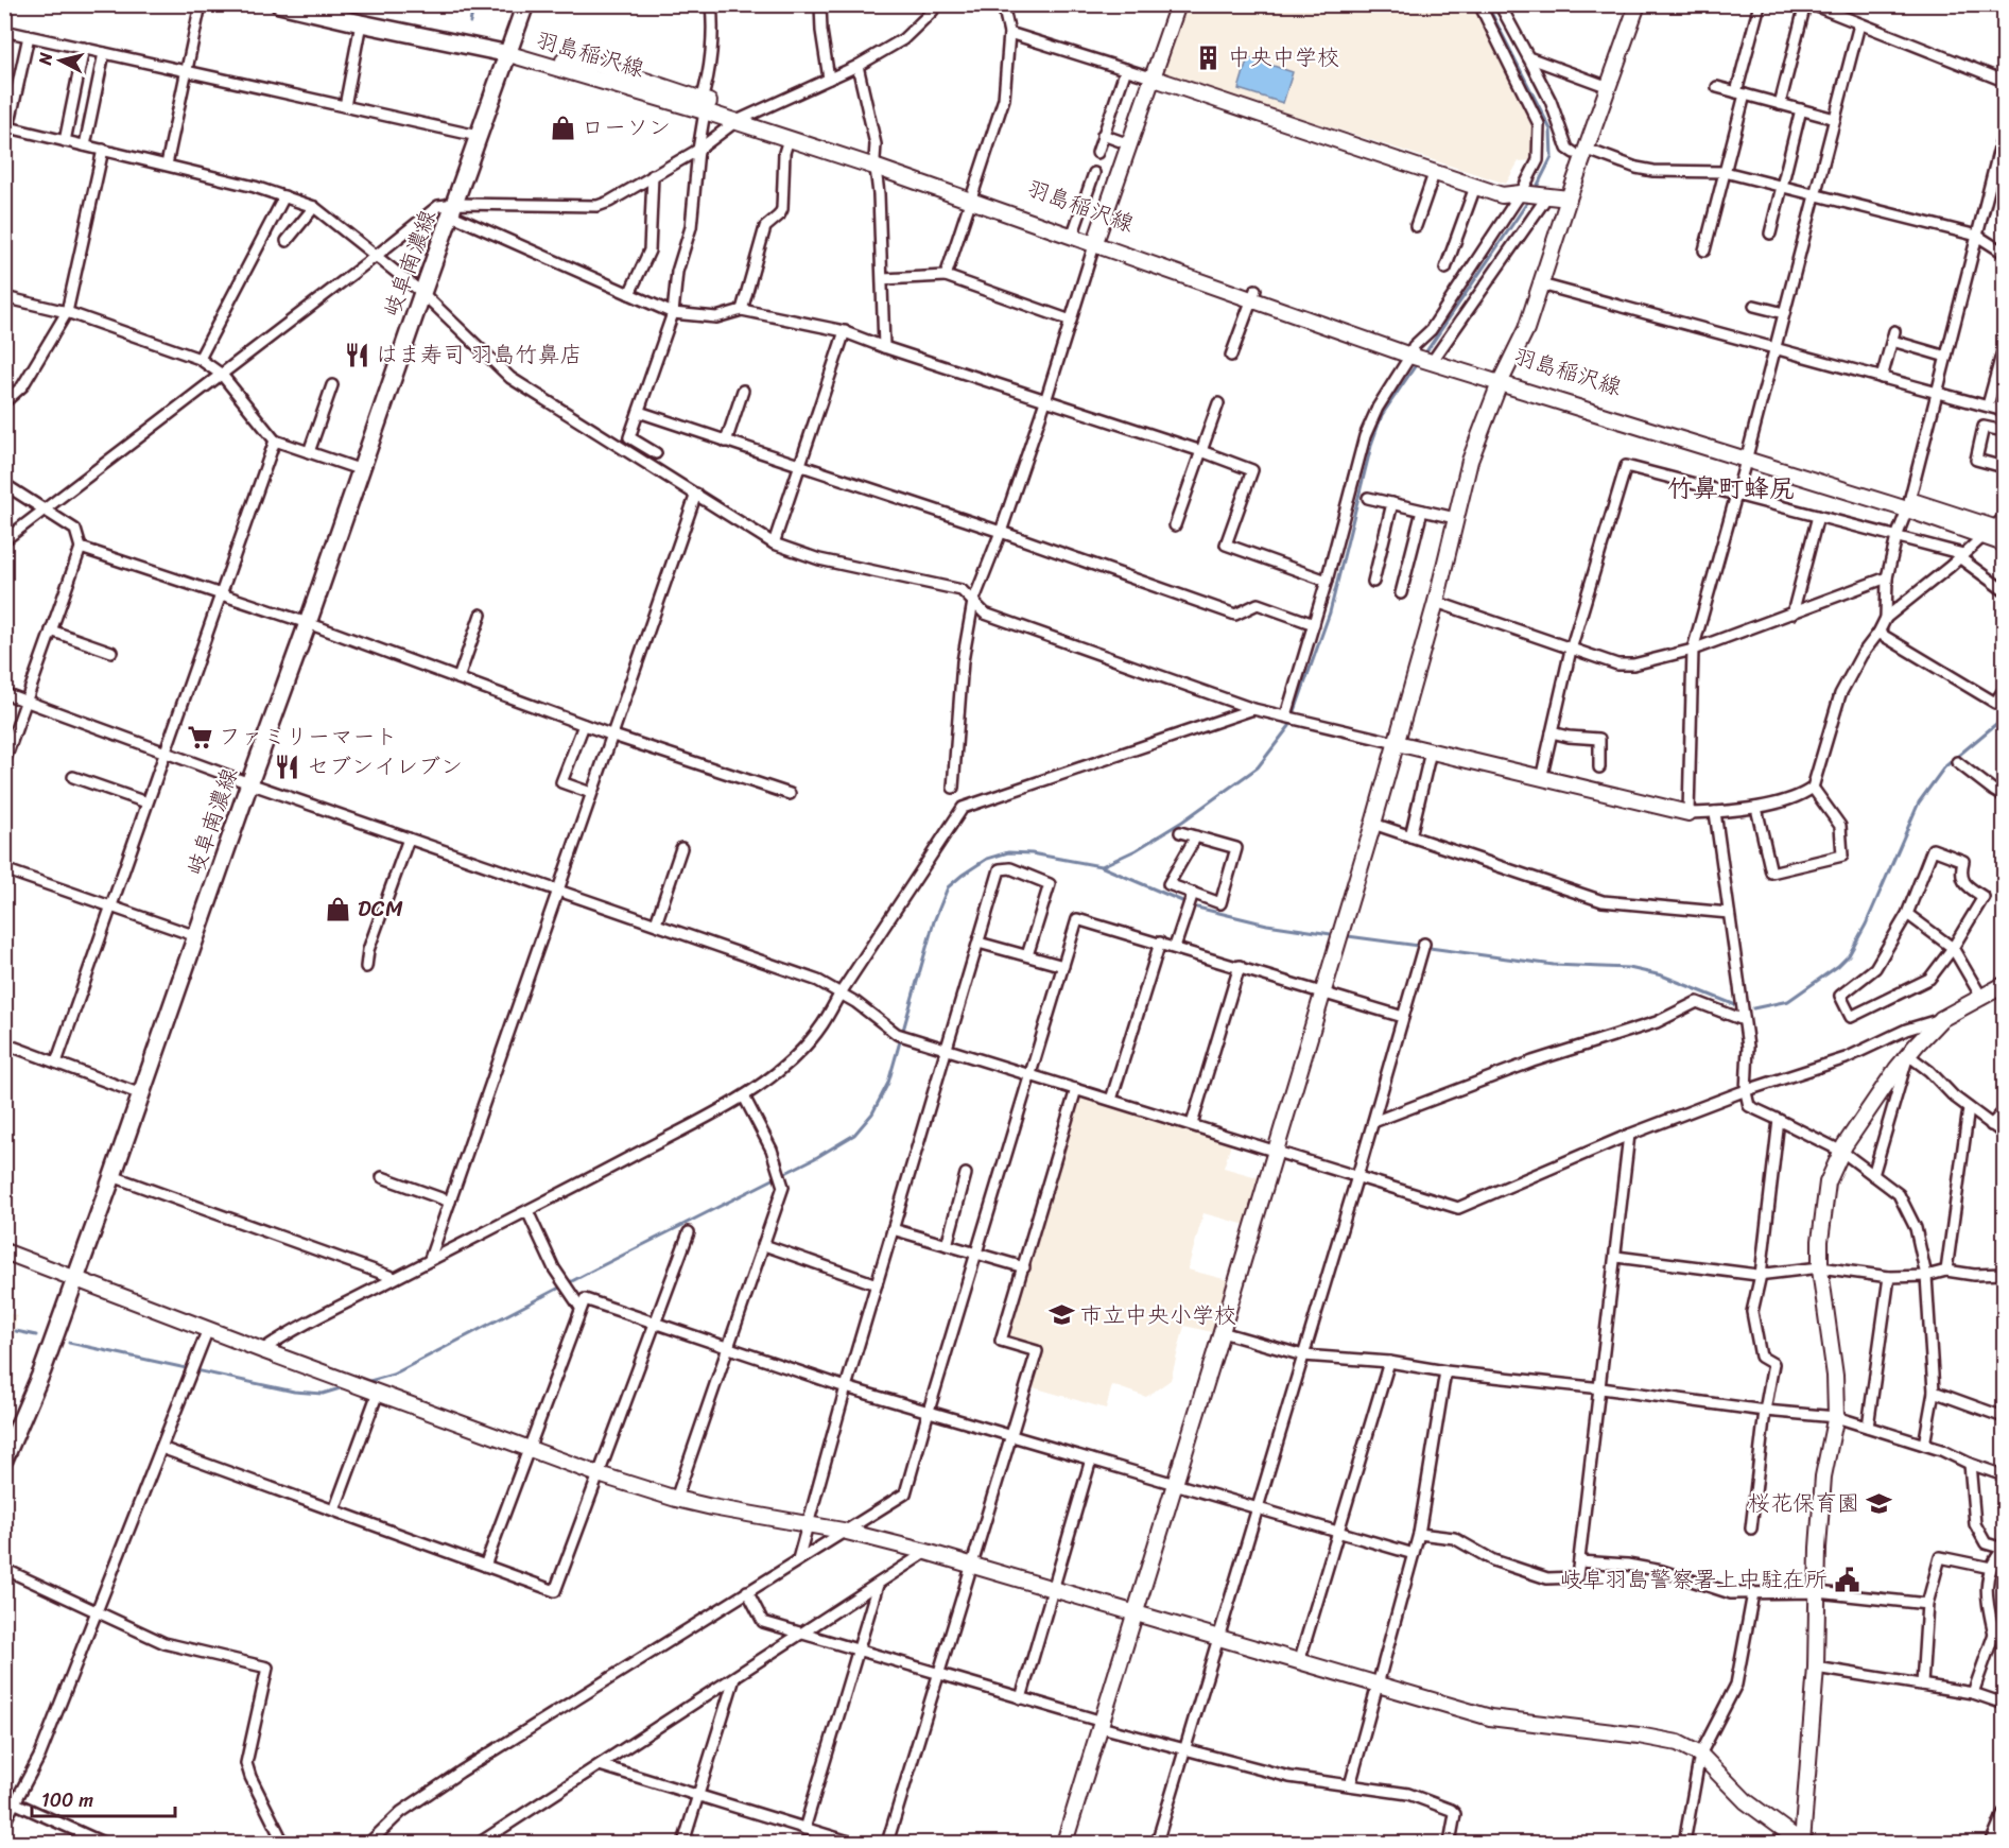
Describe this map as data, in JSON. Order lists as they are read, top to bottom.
{
  "streets": {
    "main road": ["岐阜南濃線"],
    "street": ["羽島稲沢線"]
  },
  "crossings": [
    ["羽島稲沢線", "岐阜南濃線"]
  ],
  "districts": ["竹鼻町蜂尻"],
  "places": {
    "building": ["中央中学校"],
    "shop": ["ローソン", "DCM"],
    "restaurant": ["はま寿司 羽島竹鼻店", "セブンイレブン"],
    "supermarket": ["ファミリーマート"],
    "school or university": ["市立中央小学校", "桜花保育園"],
    "public building": ["岐阜羽島警察署上中駐在所"]
  },
  "scale_bar": "100 m",
  "north": "left"
}
